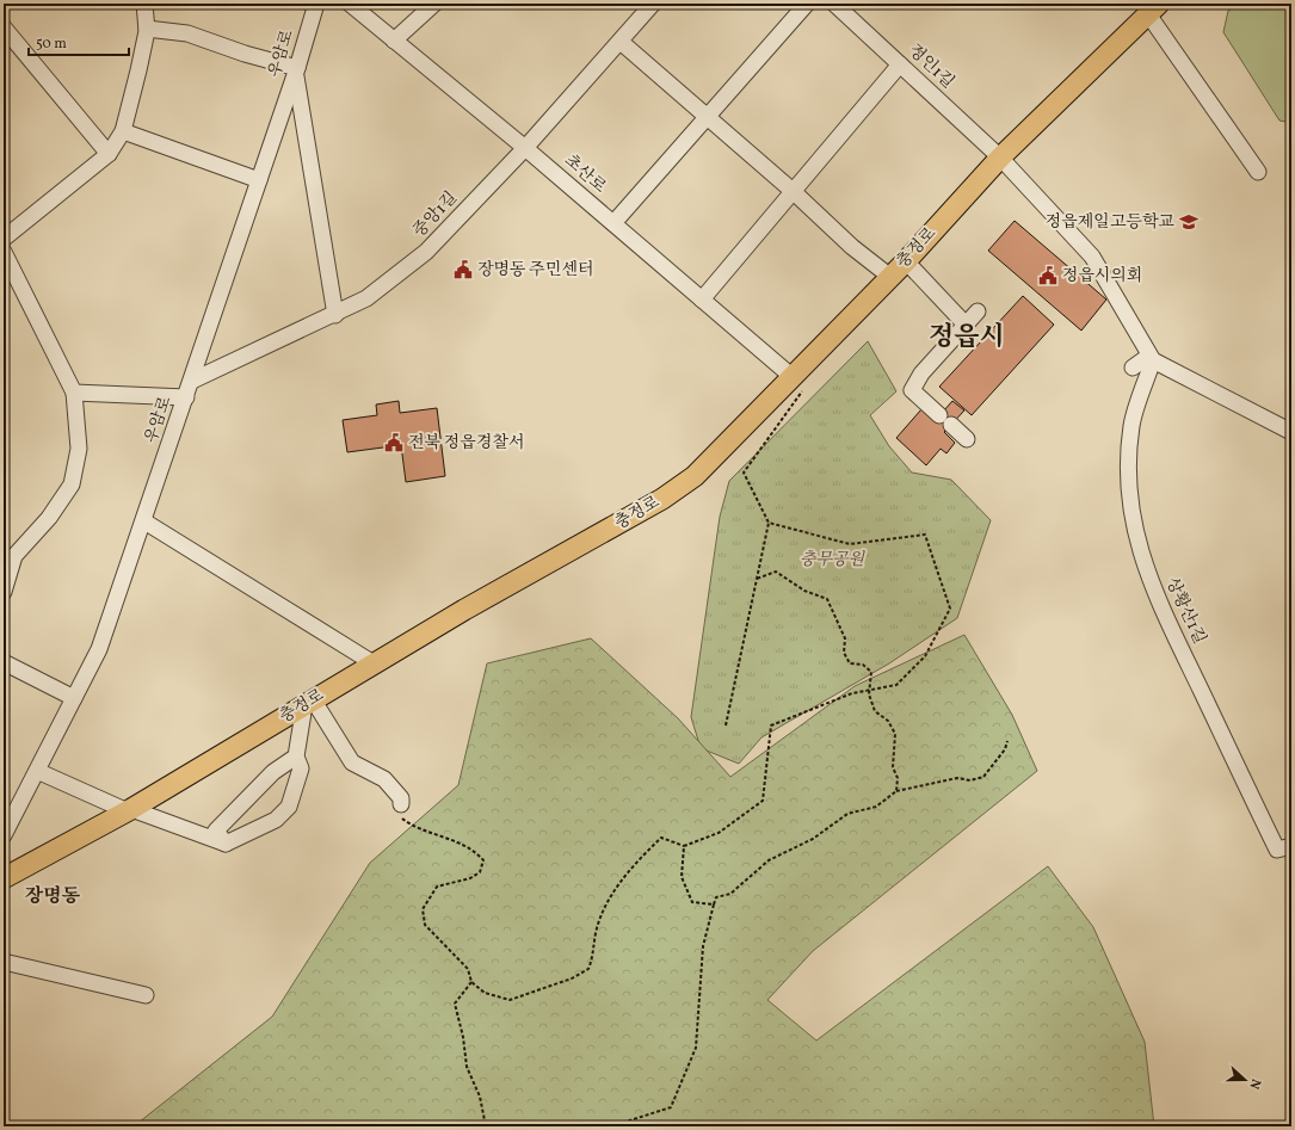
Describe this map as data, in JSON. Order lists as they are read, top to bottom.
{
  "streets": {
    "main road": ["충정로"],
    "street": [
      "우암로",
      "정인1길",
      "초산로",
      "중앙1길",
      "상황산1길"
    ]
  },
  "crossings": [
    ["우암로", "중앙1길"],
    ["정인1길", "충정로"],
    ["정인1길", "상황산1길"],
    ["초산로", "중앙1길"],
    ["초산로", "충정로"]
  ],
  "districts": ["정읍시", "장명동"],
  "parks": ["충무공원"],
  "places": {
    "school or university": ["정읍제일고등학교"],
    "public building": ["장명동 주민센터", "정읍시의회", "전북 정읍경찰서"]
  },
  "scale_bar": "50 m",
  "north": "right"
}
